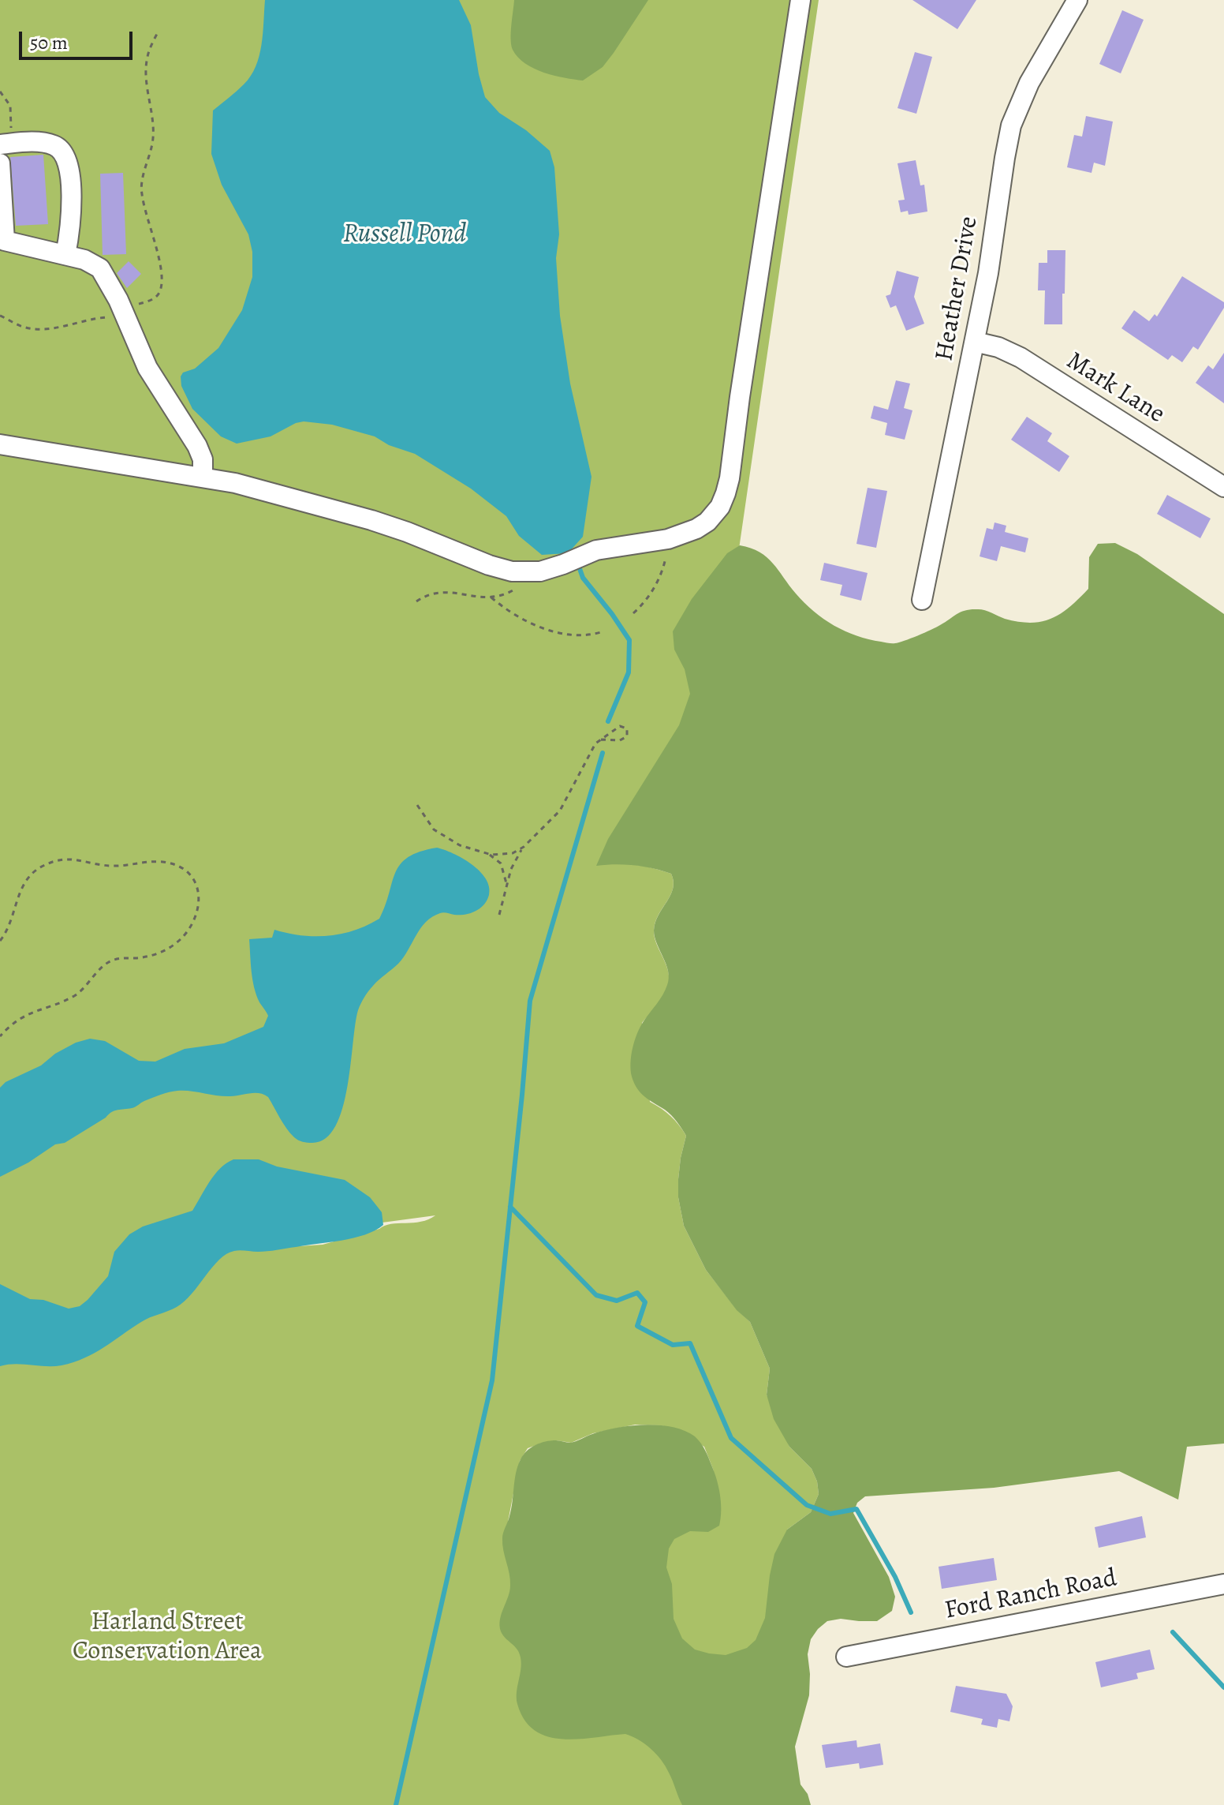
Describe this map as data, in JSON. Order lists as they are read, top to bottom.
{
  "streets": {
    "street": ["Heather Drive", "Mark Lane", "Ford Ranch Road"]
  },
  "crossings": [
    ["Heather Drive", "Mark Lane"]
  ],
  "water": ["Russell Pond"],
  "parks": ["Harland Street Conservation Area"],
  "scale_bar": "50 m"
}
